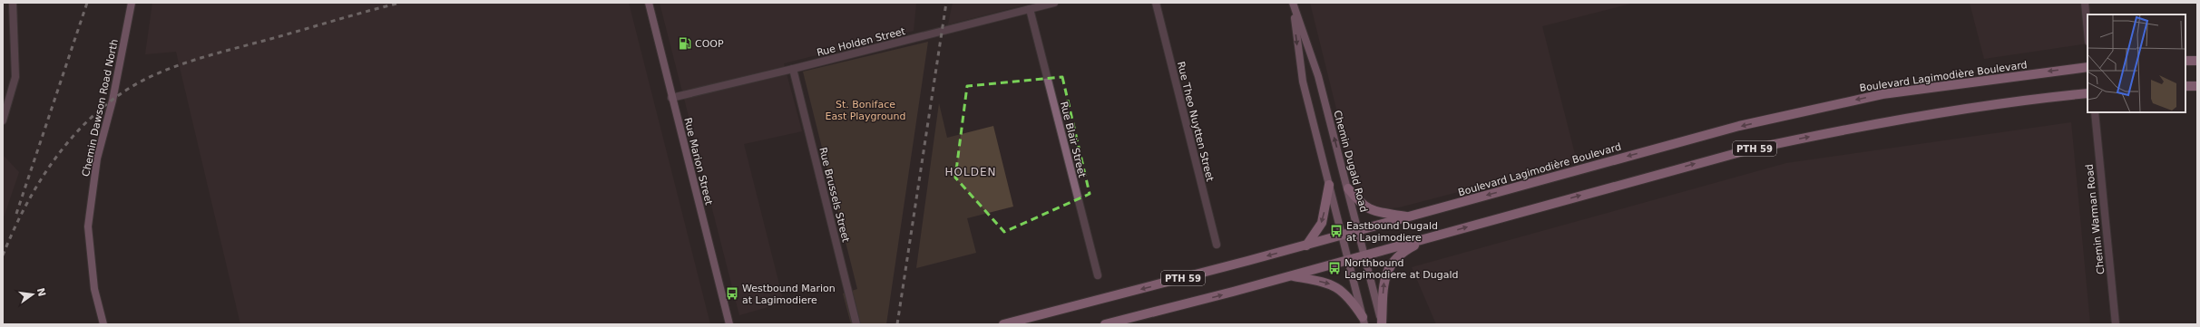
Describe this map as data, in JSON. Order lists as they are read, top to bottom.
{
  "streets": {
    "main road": ["Boulevard Lagimodière Boulevard", "PTH 59"],
    "street": [
      "Rue Holden Street",
      "Chemin Dawson Road North",
      "Rue Theo Nuytten Street",
      "Rue Blair Street",
      "Rue Marion Street",
      "Chemin Dugald Road",
      "Rue Brussels Street",
      "Chemin Warman Road"
    ]
  },
  "crossings": [
    ["Rue Holden Street", "Rue Blair Street"],
    ["Rue Holden Street", "Rue Marion Street"],
    ["Rue Holden Street", "Rue Brussels Street"],
    ["Boulevard Lagimodière Boulevard", "Chemin Dugald Road"],
    ["PTH 59", "Chemin Dugald Road"]
  ],
  "districts": ["HOLDEN"],
  "parks": ["St. Boniface East Playground"],
  "places": {
    "fuel station": ["COOP"],
    "bus stop": ["Eastbound Dugald at Lagimodiere", "Northbound Lagimodiere at Dugald", "Westbound Marion at Lagimodiere"]
  },
  "north": "right"
}
